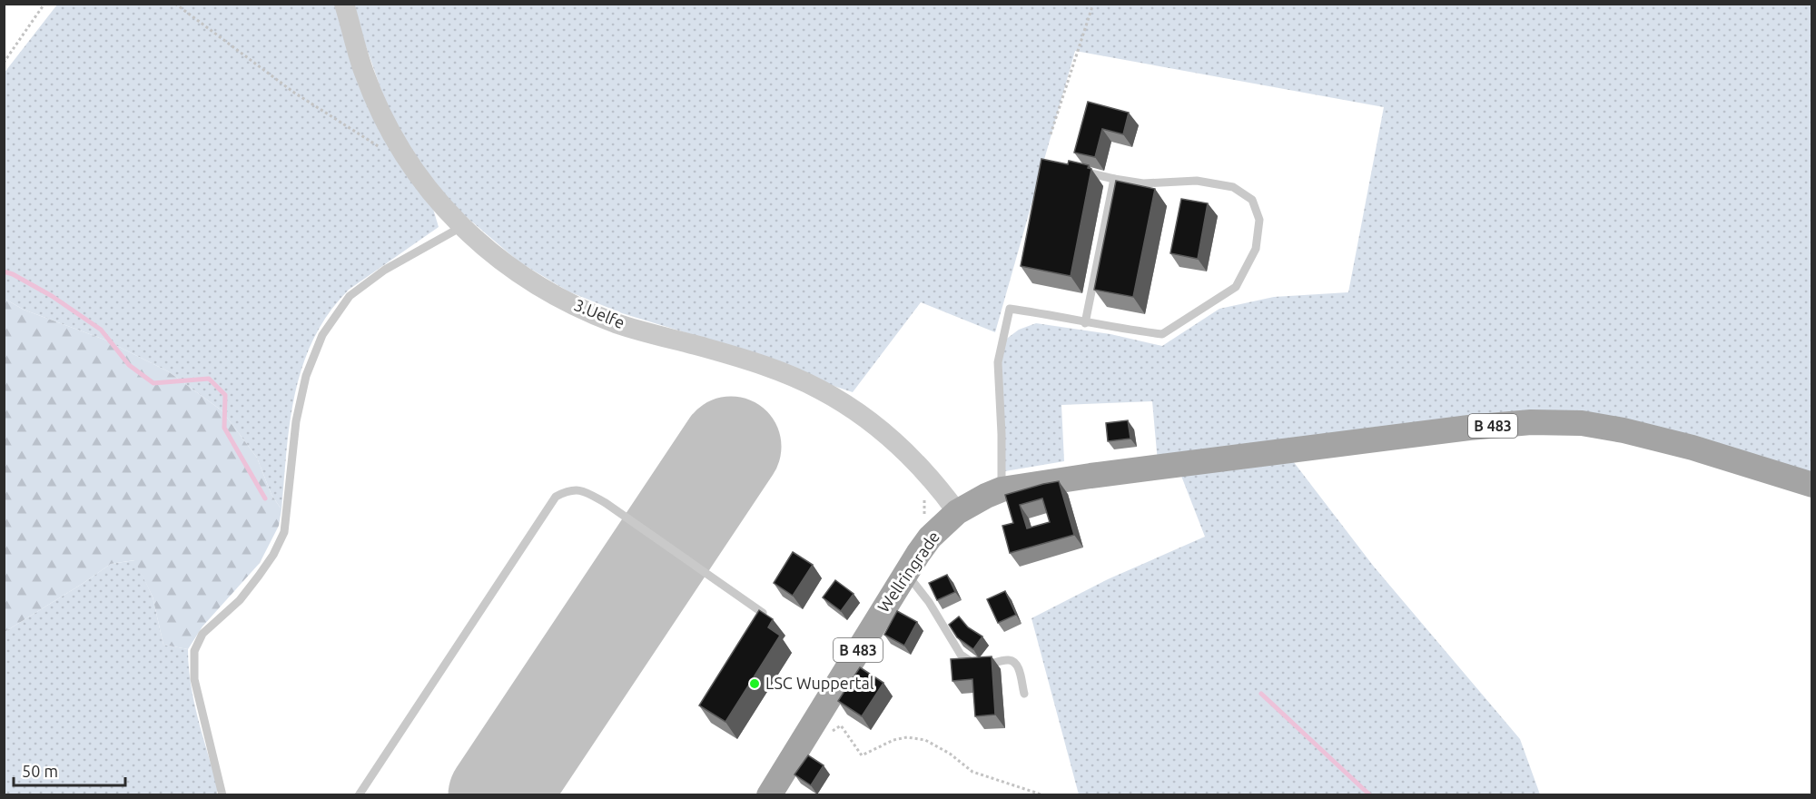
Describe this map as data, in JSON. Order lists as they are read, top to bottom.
{
  "streets": {
    "main road": ["B 483", "Wellringrade"],
    "street": ["3.Uelfe"]
  },
  "crossings": [
    ["3.Uelfe", "Wellringrade"]
  ],
  "places": ["LSC Wuppertal"],
  "scale_bar": "50 m"
}
